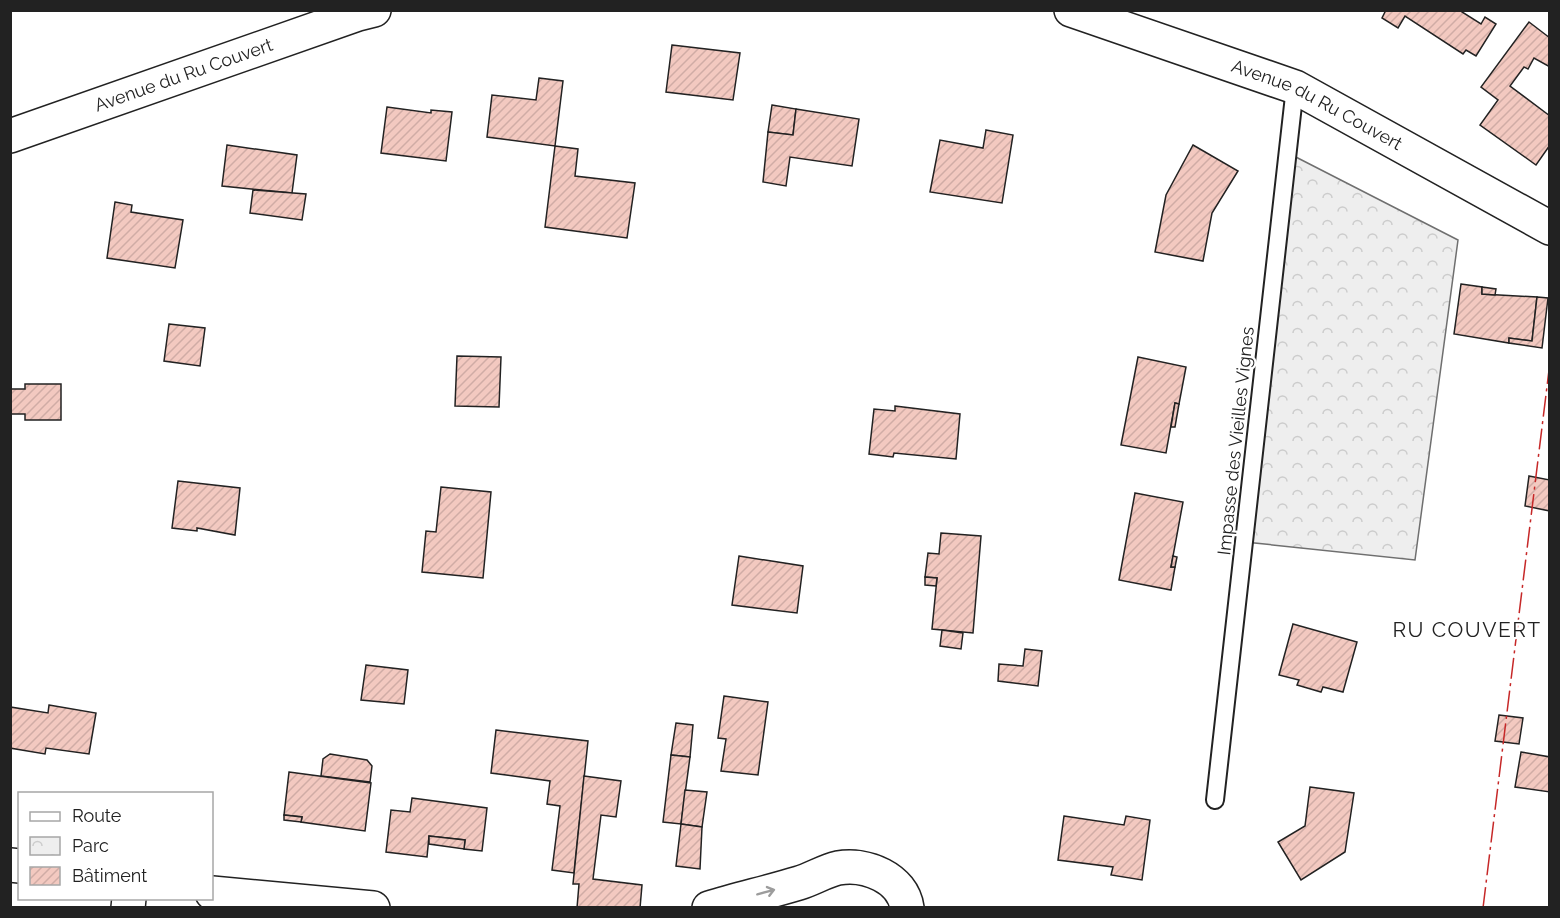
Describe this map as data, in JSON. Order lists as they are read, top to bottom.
{
  "streets": {
    "street": ["Avenue du Ru Couvert"],
    "lane": ["Impasse des Vieilles Vignes"]
  },
  "crossings": [
    ["Avenue du Ru Couvert", "Impasse des Vieilles Vignes"]
  ],
  "districts": ["RU COUVERT"],
  "legend": ["Route", "Parc", "Bâtiment"]
}
